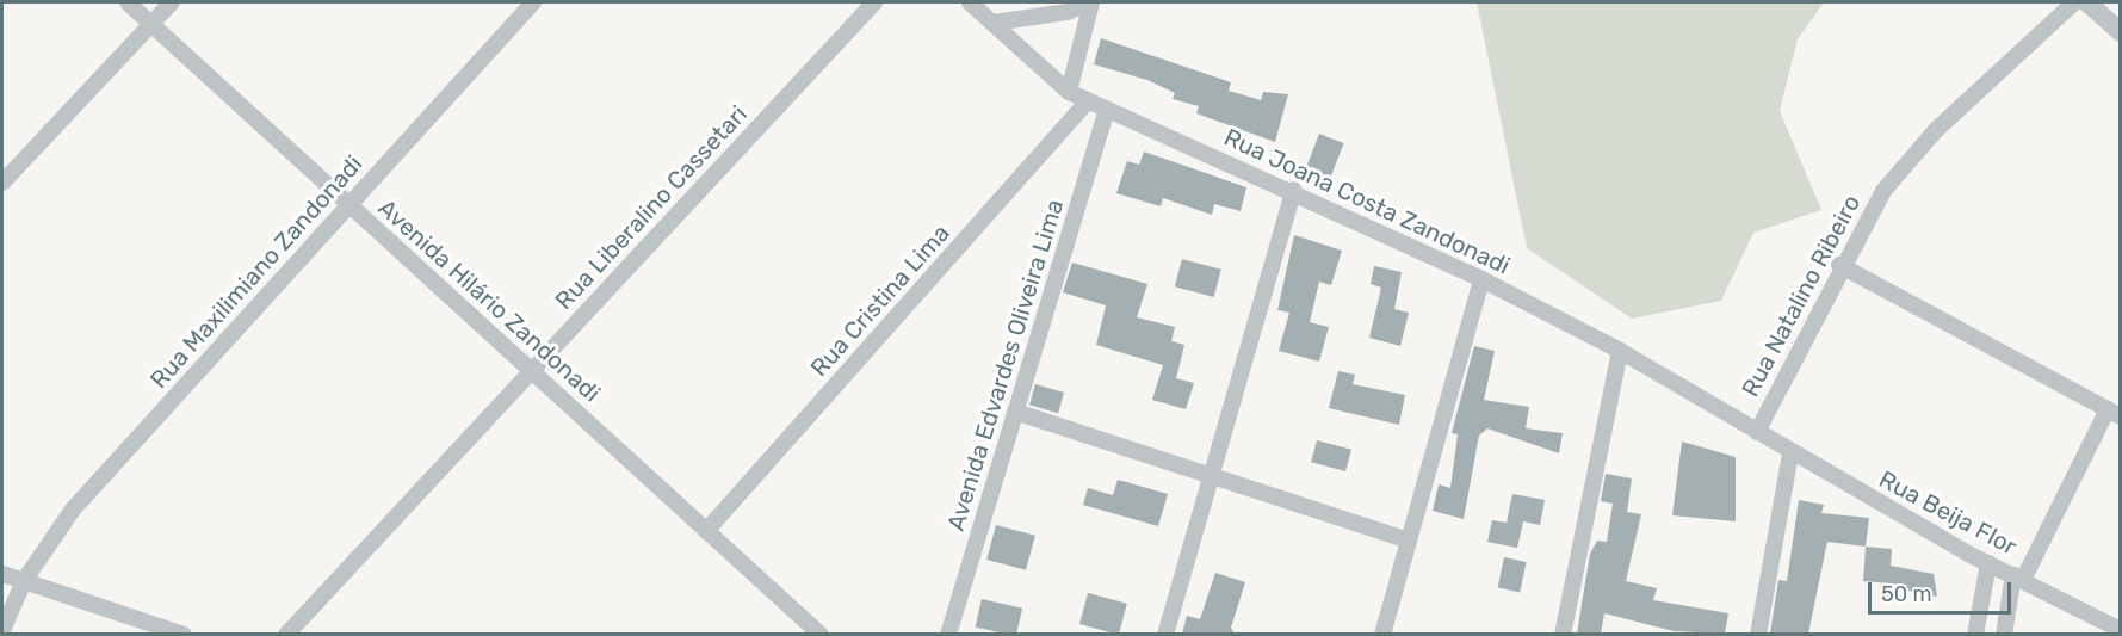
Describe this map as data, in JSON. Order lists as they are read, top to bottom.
{
  "streets": {
    "street": [
      "Rua Joana Costa Zandonadi",
      "Rua Liberalino Cassetari",
      "Rua Maxilimiano Zandonadi",
      "Rua Natalino Ribeiro",
      "Avenida Hilário Zandonadi",
      "Rua Cristina Lima",
      "Avenida Edvardes Oliveira Lima",
      "Rua Beija Flor"
    ]
  },
  "crossings": [
    ["Rua Joana Costa Zandonadi", "Rua Natalino Ribeiro"],
    ["Rua Joana Costa Zandonadi", "Rua Cristina Lima"],
    ["Rua Joana Costa Zandonadi", "Avenida Edvardes Oliveira Lima"],
    ["Rua Joana Costa Zandonadi", "Rua Beija Flor"],
    ["Rua Liberalino Cassetari", "Avenida Hilário Zandonadi"],
    ["Rua Maxilimiano Zandonadi", "Avenida Hilário Zandonadi"],
    ["Rua Natalino Ribeiro", "Rua Beija Flor"],
    ["Avenida Hilário Zandonadi", "Rua Cristina Lima"]
  ],
  "scale_bar": "50 m"
}
